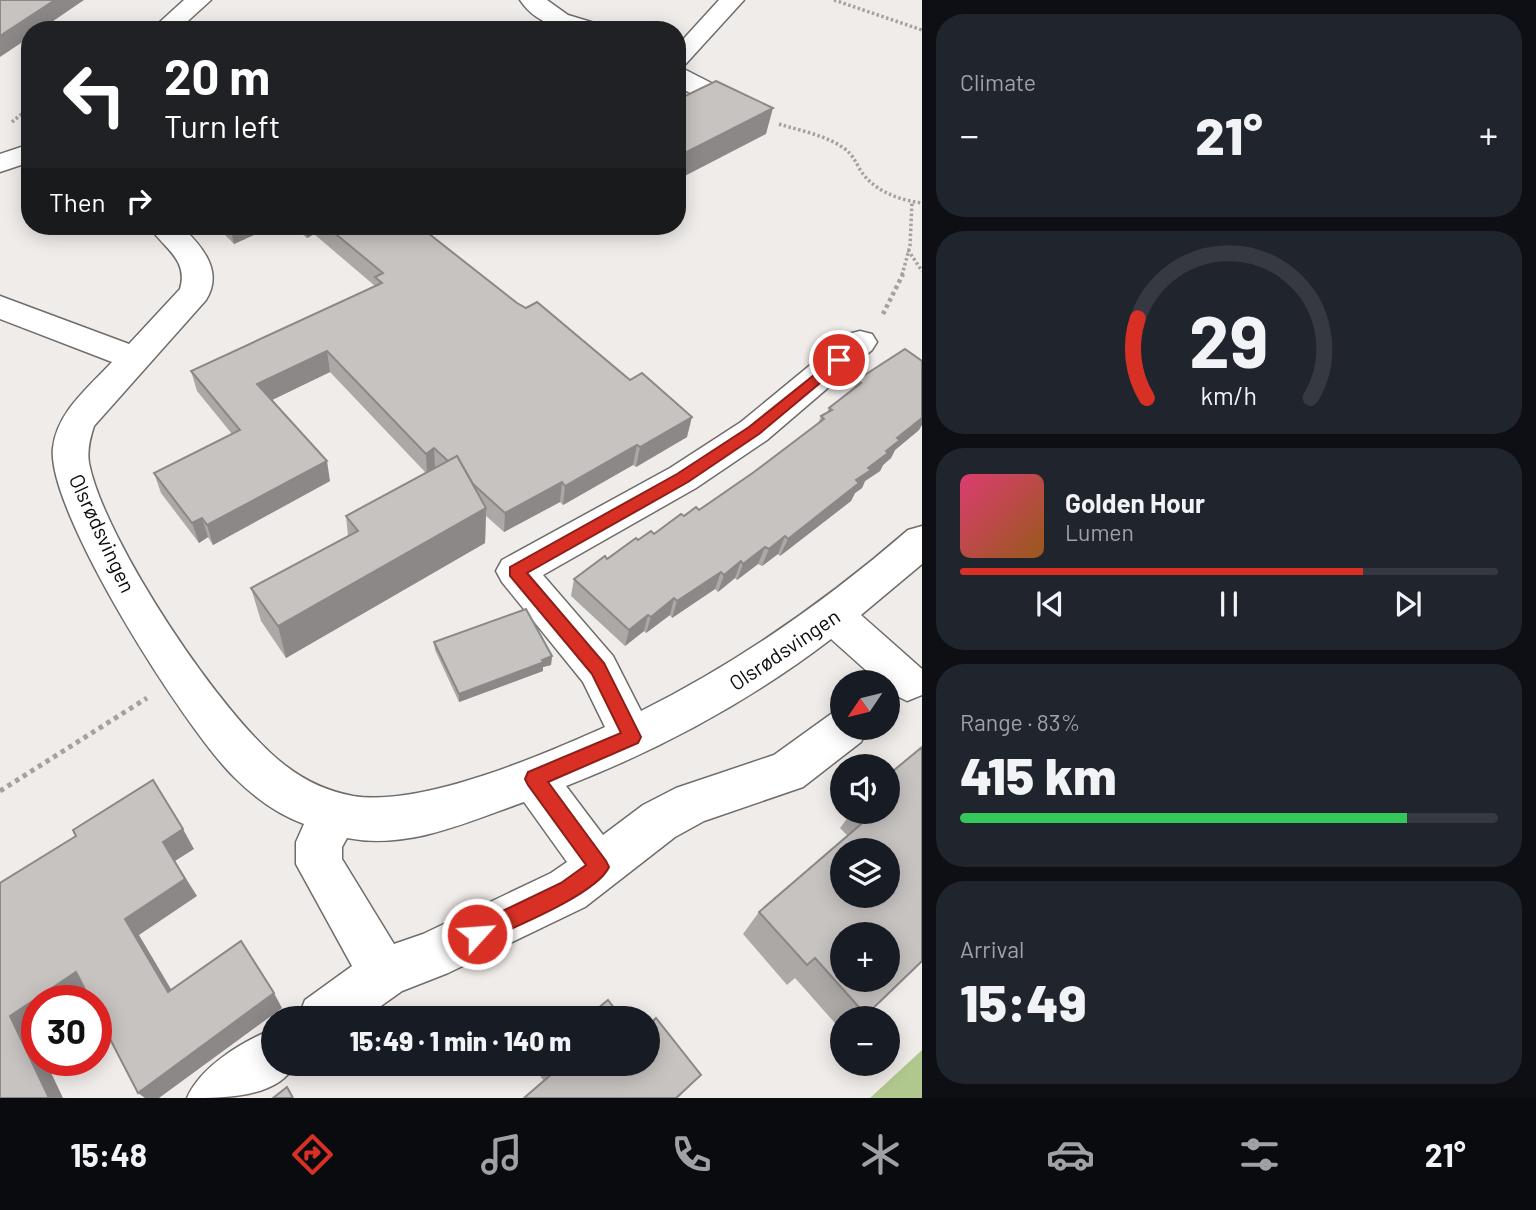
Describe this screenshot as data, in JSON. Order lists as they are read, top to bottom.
{
  "streets": {
    "street": ["Olsrødsvingen"]
  },
  "north": "bottom left",
  "page": {
    "tile": [
      "Climate",
      ["Range · 83%", "415 km"],
      ["Arrival", "15:49"]
    ],
    "turn": ["20 m", "Turn left"],
    "heat": ["−", "21°", "+"],
    "then": "Then",
    "song": ["Golden Hour", "Lumen"],
    "map_buttons": ["+", "−"],
    "limit": "30",
    "trip": "15:49 · 1 min · 140 m",
    "tabs": ["15:48", "21°"],
    "gauge": ["29", "km/h"]
  }
}
